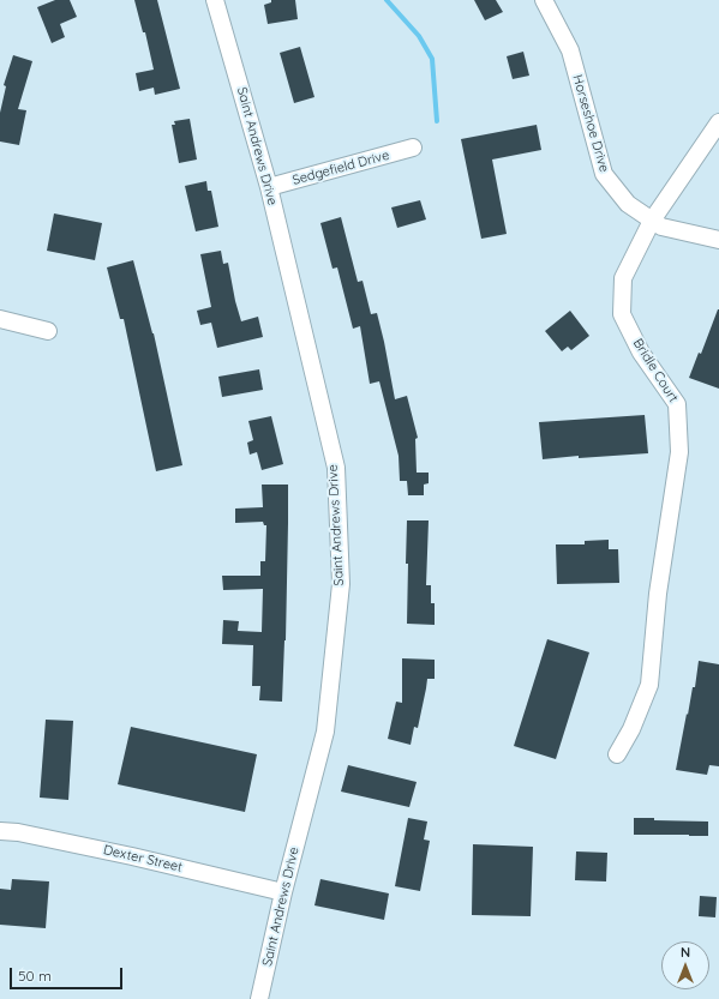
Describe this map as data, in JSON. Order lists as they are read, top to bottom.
{
  "streets": {
    "street": [
      "Horseshoe Drive",
      "Saint Andrews Drive",
      "Sedgefield Drive",
      "Bridle Court",
      "Dexter Street"
    ]
  },
  "crossings": [
    ["Horseshoe Drive", "Bridle Court"],
    ["Saint Andrews Drive", "Sedgefield Drive"],
    ["Saint Andrews Drive", "Dexter Street"]
  ],
  "scale_bar": "50 m",
  "north": "top"
}
